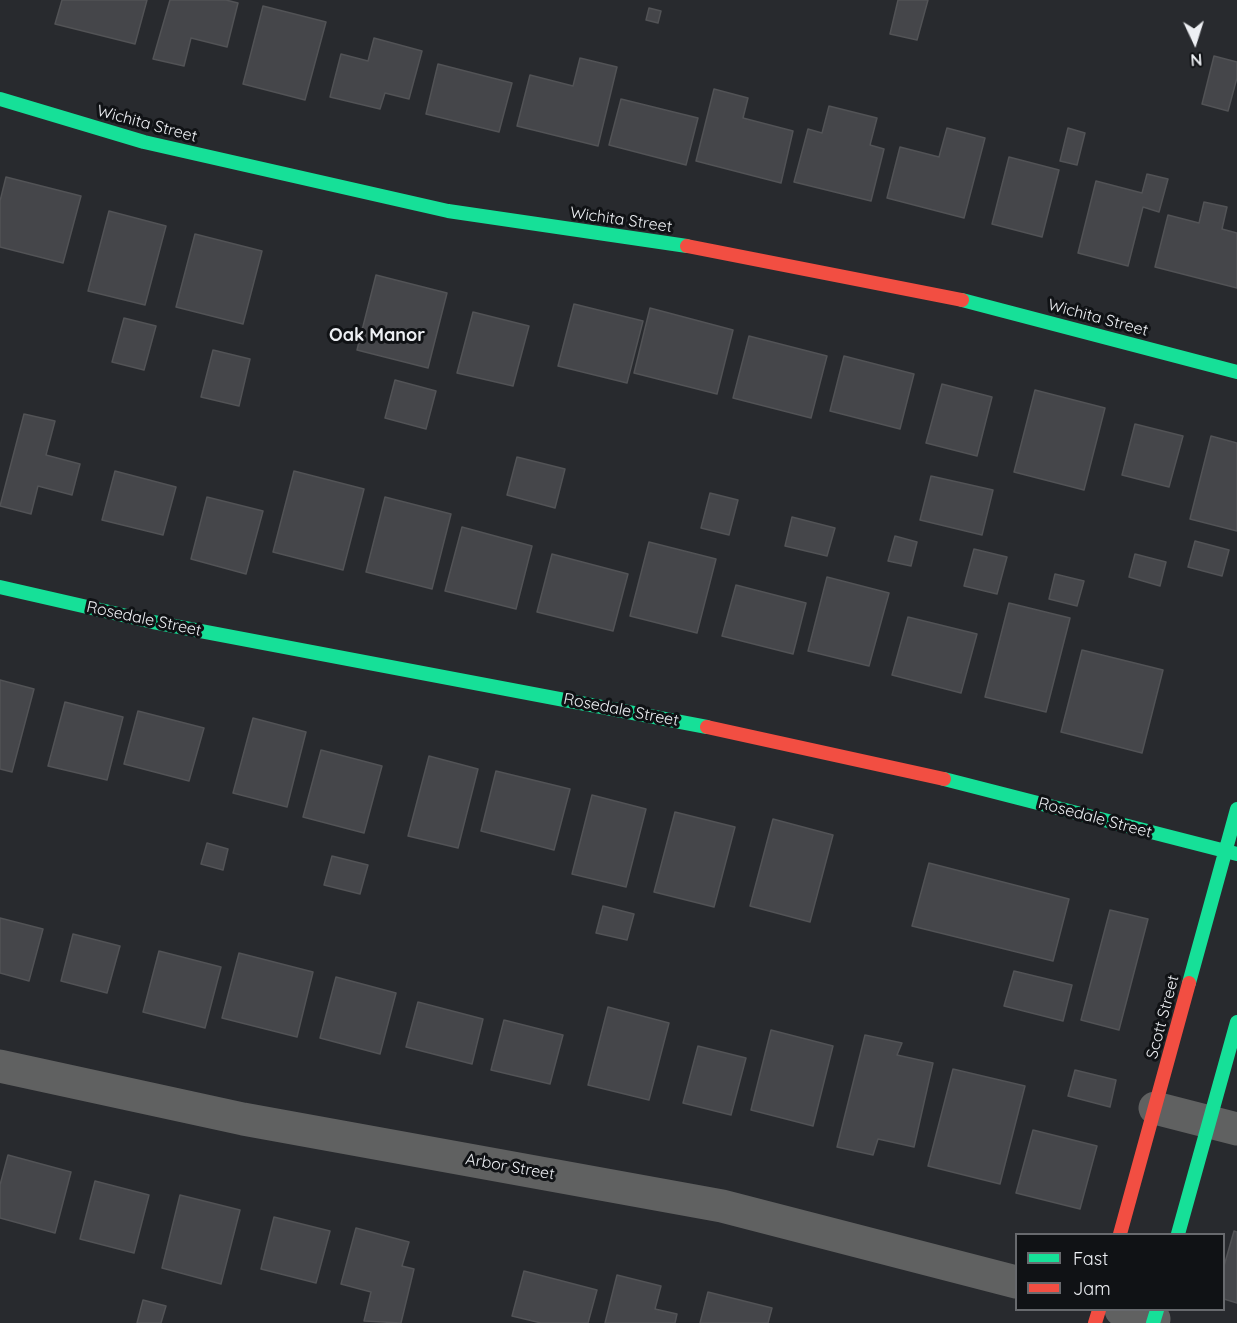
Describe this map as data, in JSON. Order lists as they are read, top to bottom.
{
  "streets": {
    "street": [
      "Wichita Street",
      "Rosedale Street",
      "Scott Street",
      "Arbor Street"
    ]
  },
  "crossings": [
    ["Rosedale Street", "Scott Street"]
  ],
  "districts": ["Oak Manor"],
  "legend": ["Fast", "Jam"],
  "north": "bottom"
}
